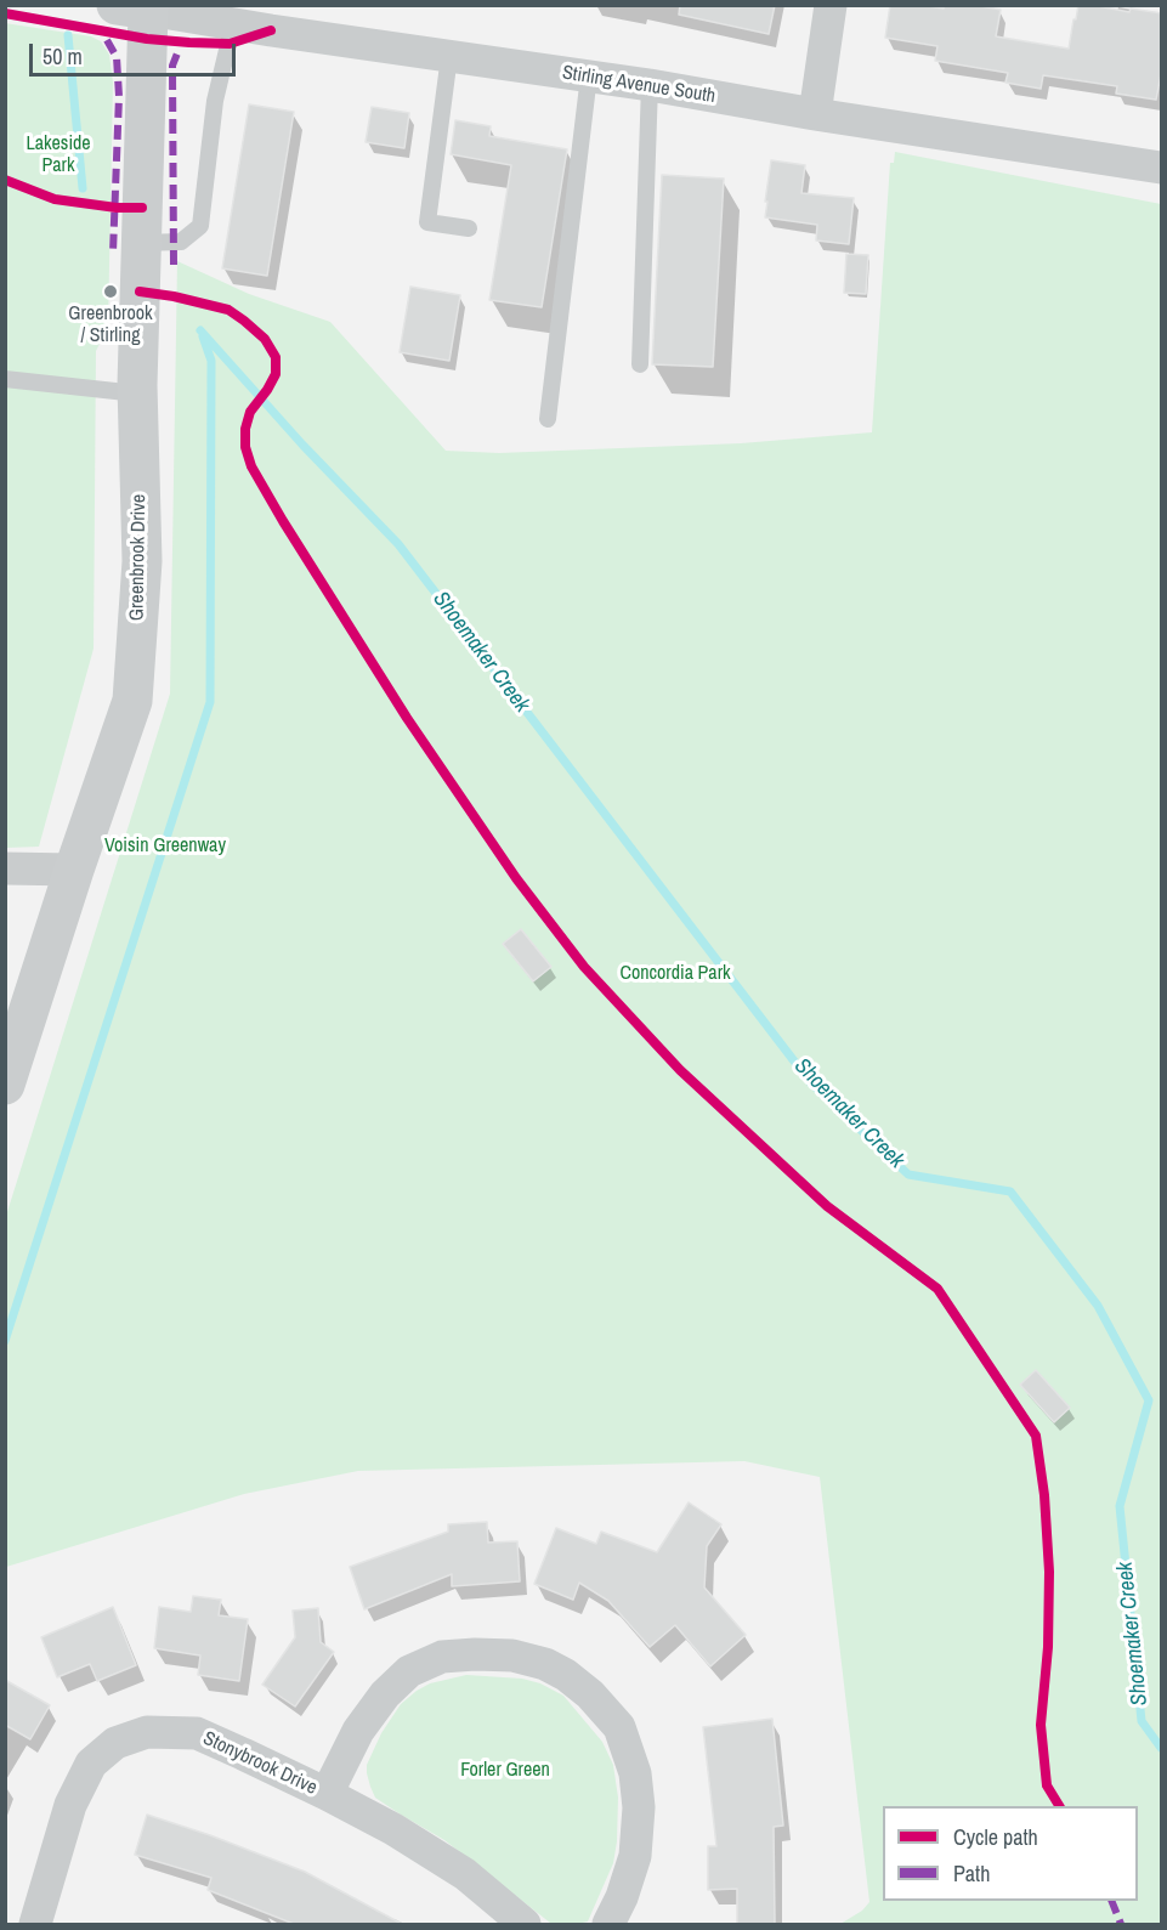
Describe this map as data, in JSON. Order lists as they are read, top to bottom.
{
  "streets": {
    "street": ["Stirling Avenue South", "Greenbrook Drive", "Stonybrook Drive"]
  },
  "crossings": [
    ["Stirling Avenue South", "Greenbrook Drive"]
  ],
  "water": ["Shoemaker Creek"],
  "parks": [
    "Lakeside Park",
    "Voisin Greenway",
    "Concordia Park",
    "Forler Green"
  ],
  "places": ["Greenbrook / Stirling"],
  "legend": ["Cycle path", "Path"],
  "scale_bar": "50 m"
}
